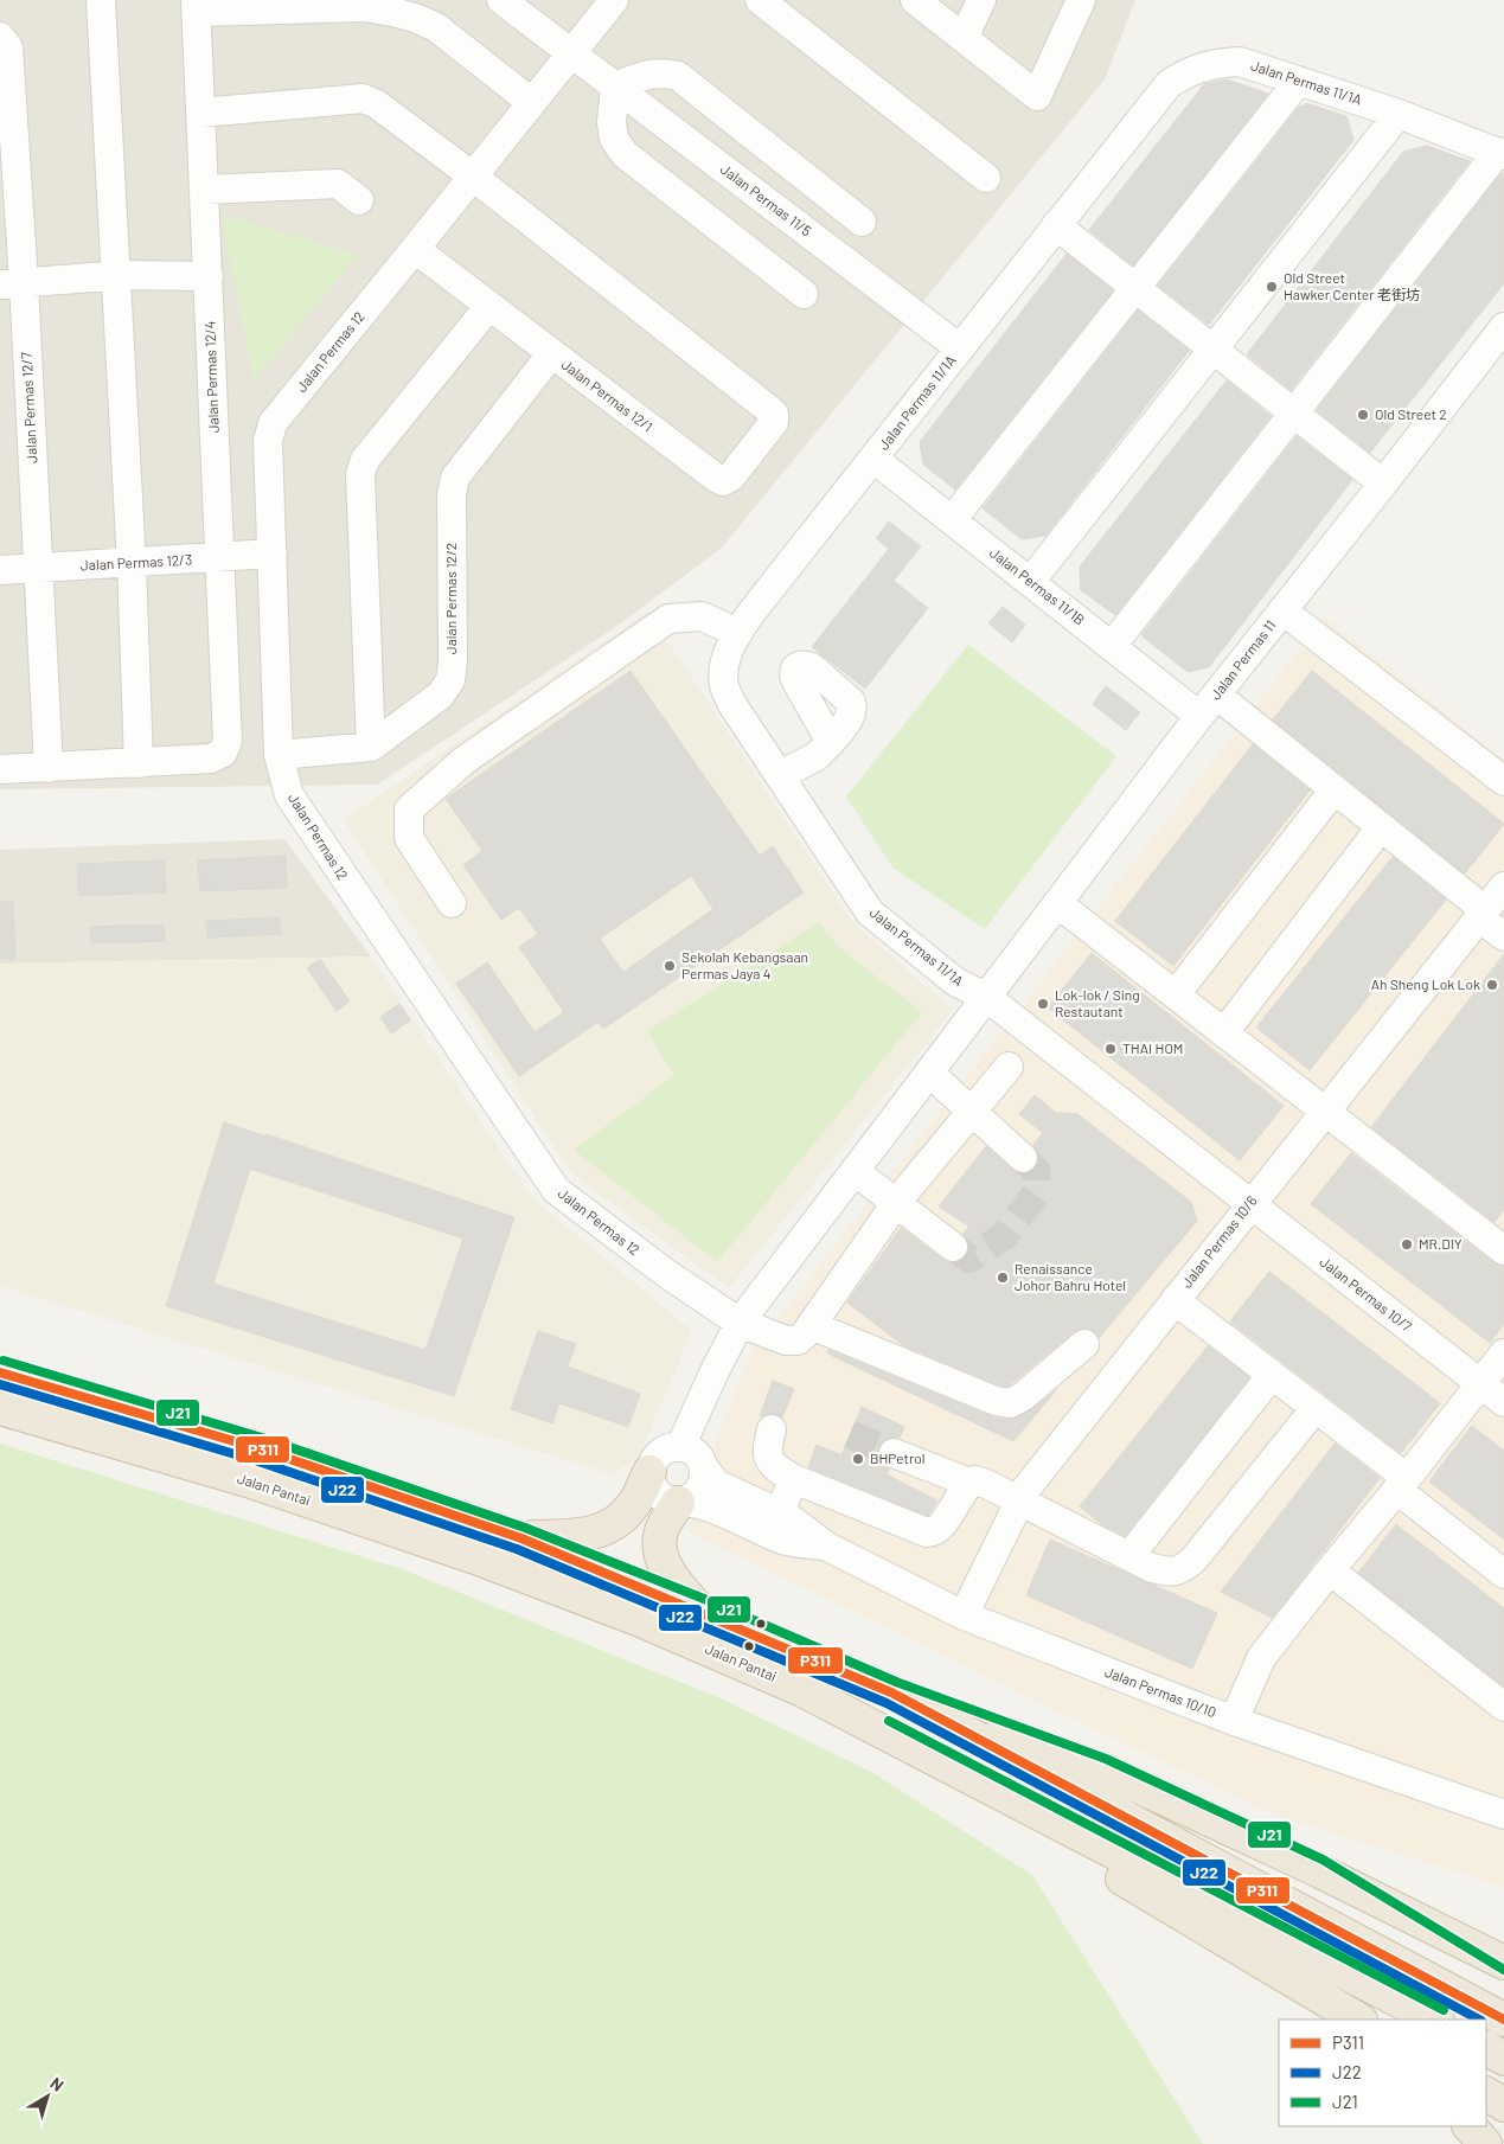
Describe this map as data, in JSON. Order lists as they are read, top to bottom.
{
  "streets": {
    "highway": ["Jalan Pantai"],
    "street": [
      "Jalan Permas 11/1A",
      "Jalan Permas 11/5",
      "Jalan Permas 12",
      "Jalan Permas 12/4",
      "Jalan Permas 12/1",
      "Jalan Permas 12/7",
      "Jalan Permas 12/3",
      "Jalan Permas 11/1B",
      "Jalan Permas 12/2",
      "Jalan Permas 11",
      "Jalan Permas 10/6",
      "Jalan Permas 10/7",
      "Jalan Permas 10/10"
    ]
  },
  "crossings": [
    ["Jalan Permas 11/1A", "Jalan Permas 11/5"],
    ["Jalan Permas 11/1A", "Jalan Permas 11/1B"],
    ["Jalan Permas 11/1A", "Jalan Permas 11"],
    ["Jalan Permas 11/1A", "Jalan Permas 10/6"],
    ["Jalan Permas 11/1A", "Jalan Permas 10/7"],
    ["Jalan Permas 11/5", "Jalan Permas 12"],
    ["Jalan Permas 12", "Jalan Permas 12/1"],
    ["Jalan Permas 12", "Jalan Permas 12/3"],
    ["Jalan Permas 12", "Jalan Permas 11"],
    ["Jalan Permas 12/4", "Jalan Permas 12/3"],
    ["Jalan Permas 12/1", "Jalan Permas 12/2"],
    ["Jalan Permas 12/7", "Jalan Permas 12/3"],
    ["Jalan Permas 11/1B", "Jalan Permas 11"],
    ["Jalan Permas 11/1B", "Jalan Permas 10/6"],
    ["Jalan Permas 10/6", "Jalan Permas 10/7"],
    ["Jalan Permas 10/6", "Jalan Permas 10/10"]
  ],
  "places": [
    "Old Street Hawker Center 老街坊",
    "Old Street 2",
    "Sekolah Kebangsaan Permas Jaya 4",
    "Ah Sheng Lok Lok",
    "Lok-lok / Sing Restautant",
    "THAI HOM",
    "MR.DIY",
    "Renaissance Johor Bahru Hotel",
    "BHPetrol"
  ],
  "lines": ["transit line J21", "transit line P311", "transit line J22"],
  "legend": ["P311", "J22", "J21"],
  "north": "top right"
}
